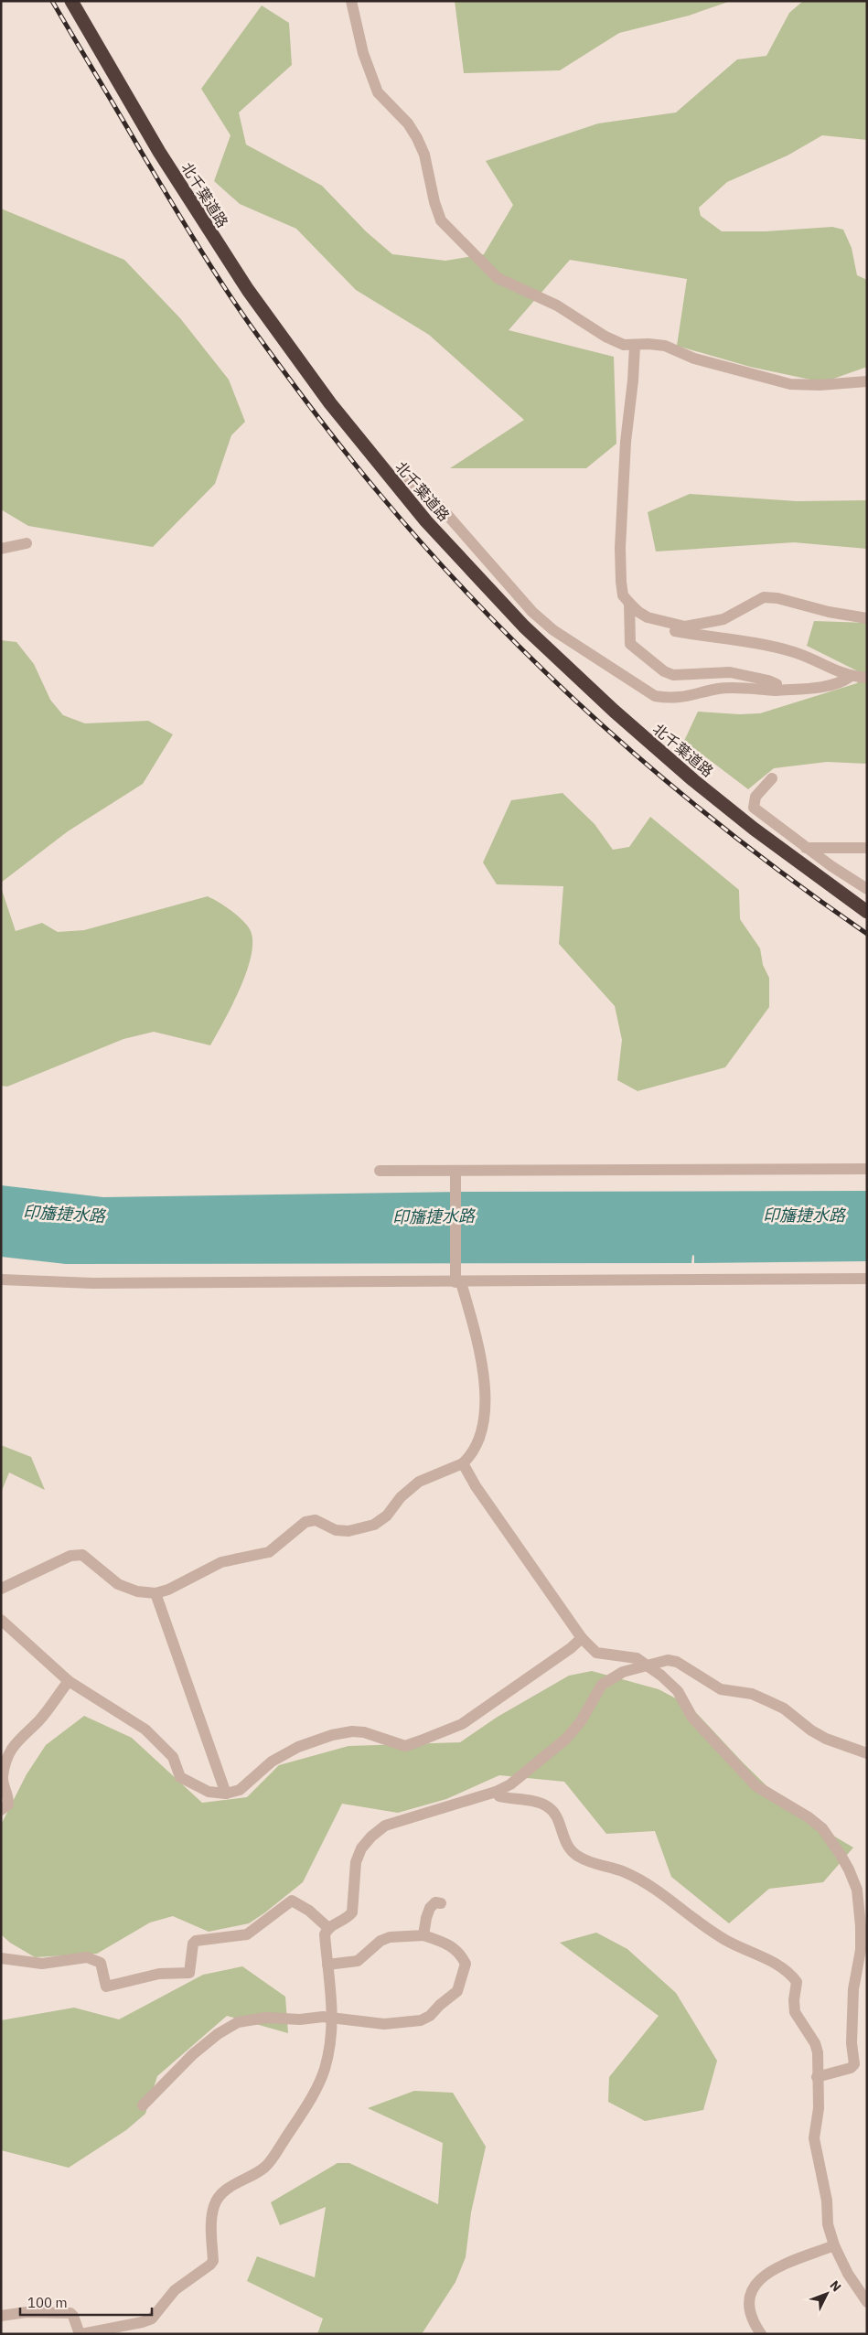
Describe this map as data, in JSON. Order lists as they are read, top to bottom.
{
  "streets": {
    "highway": ["北千葉道路"]
  },
  "water": ["印旛捷水路"],
  "scale_bar": "100 m",
  "north": "top right"
}
